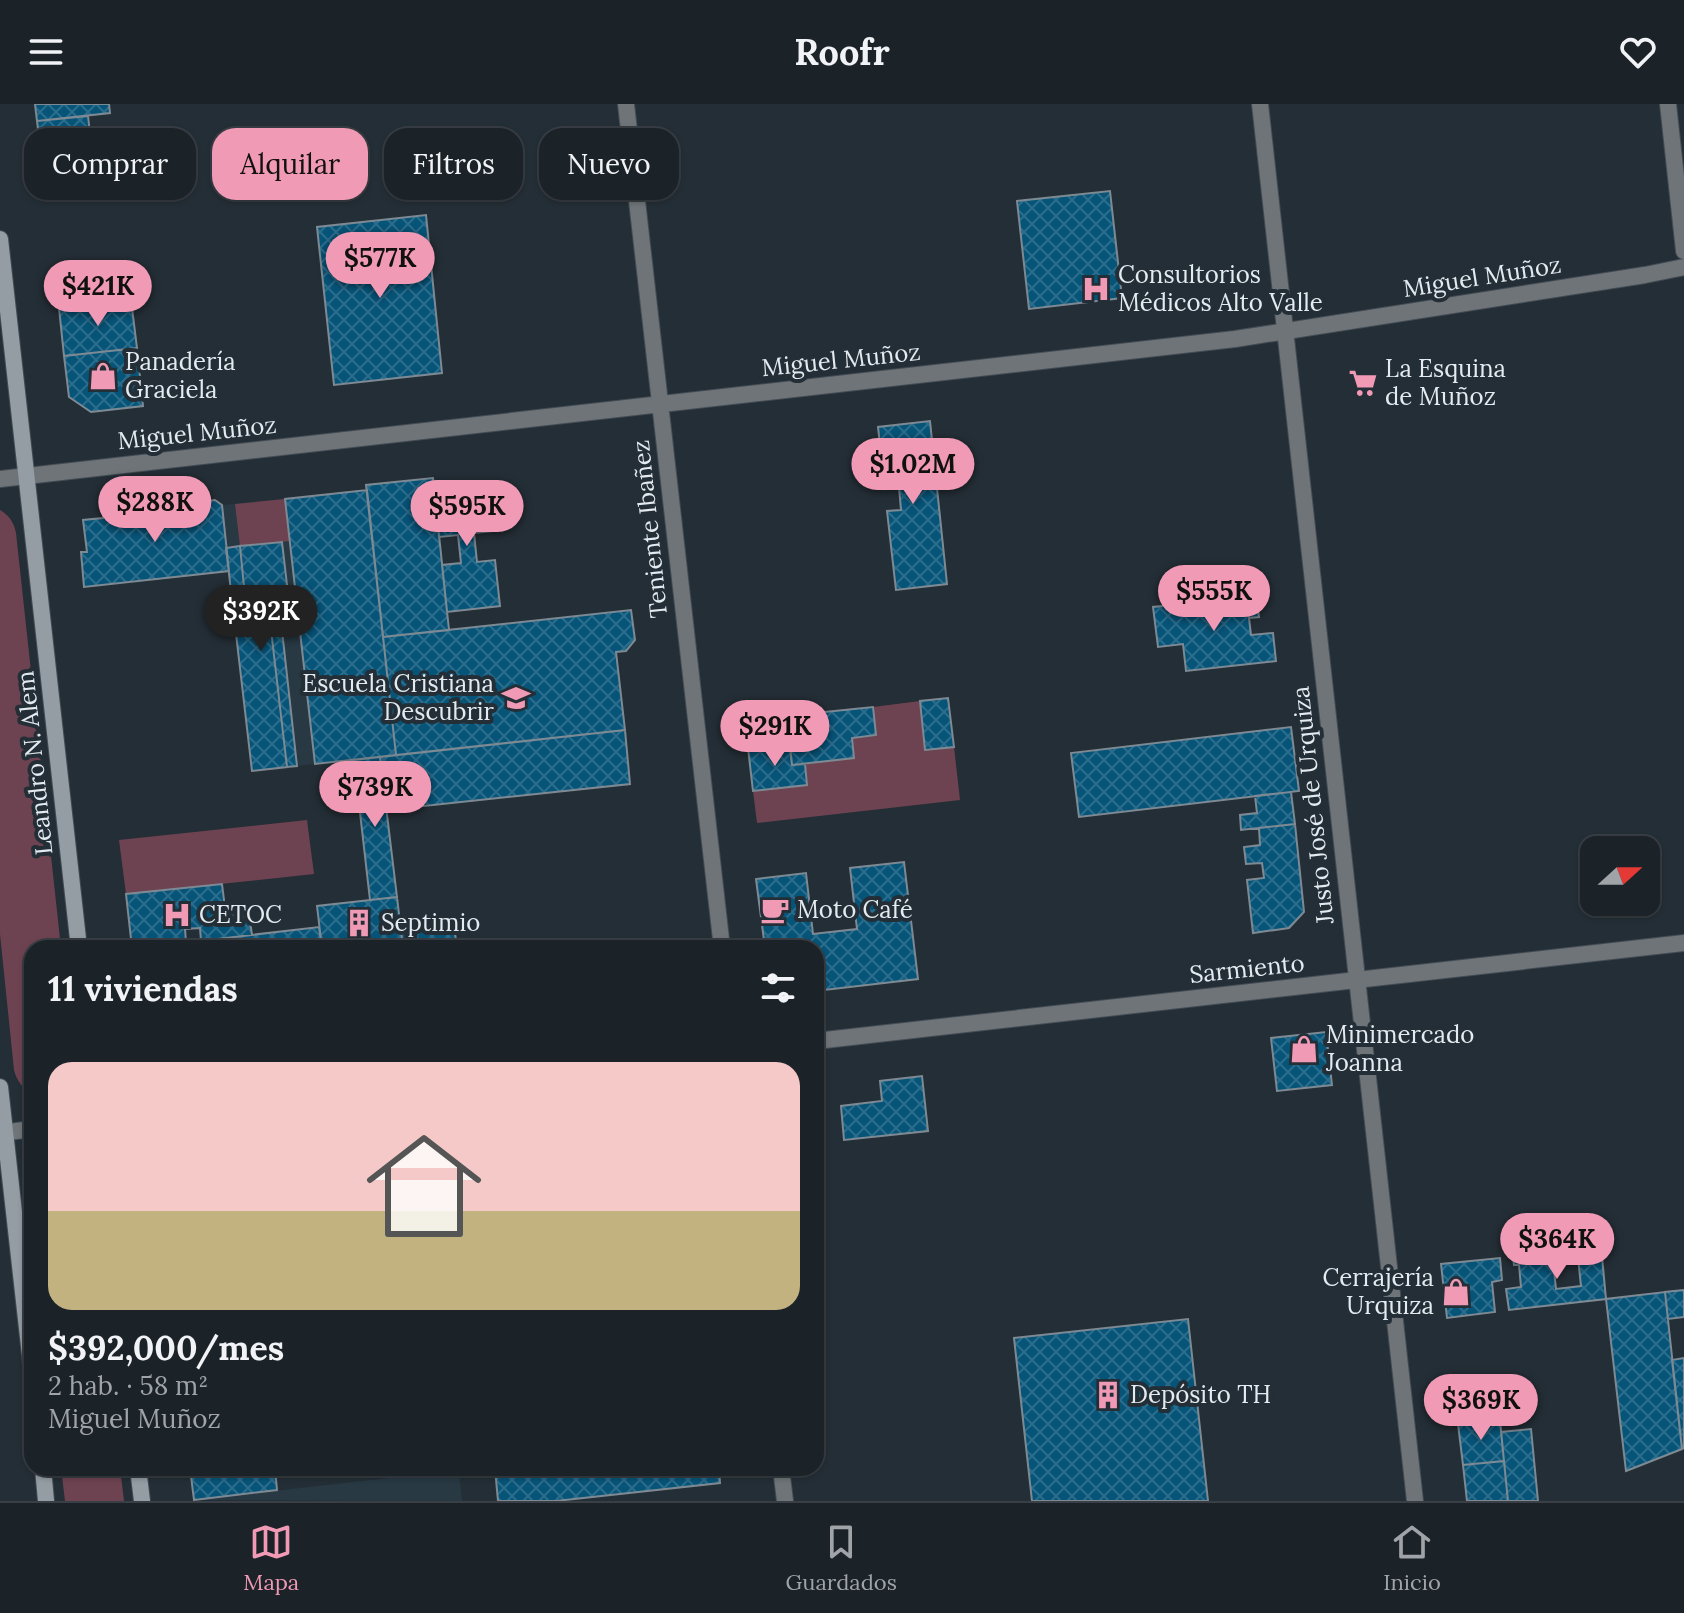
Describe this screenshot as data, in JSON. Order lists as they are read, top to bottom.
{
  "streets": {
    "main road": ["Leandro N. Alem"],
    "street": [
      "Miguel Muñoz",
      "Teniente Ibañez",
      "Justo José de Urquiza",
      "Sarmiento"
    ]
  },
  "crossings": [
    ["Miguel Muñoz", "Teniente Ibañez"],
    ["Miguel Muñoz", "Leandro N. Alem"],
    ["Miguel Muñoz", "Justo José de Urquiza"],
    ["Justo José de Urquiza", "Sarmiento"]
  ],
  "places": {
    "hospital": ["Consultorios Médicos Alto Valle", "CETOC"],
    "shop": ["Panadería Graciela", "Minimercado Joanna", "Cerrajería Urquiza"],
    "supermarket": ["La Esquina de Muñoz"],
    "school or university": ["Escuela Cristiana Descubrir"],
    "cafe": ["Moto Café"],
    "building": ["Septimio", "Depósito TH"]
  },
  "north": "right",
  "page": {
    "header": "Roofr",
    "chip": [
      "Comprar",
      "Alquilar",
      "Filtros",
      "Nuevo"
    ],
    "price": [
      "$577K",
      "$421K",
      "$1.02M",
      "$288K",
      "$595K",
      "$555K",
      "$392K",
      "$291K",
      "$739K",
      "$364K",
      "$369K"
    ],
    "heading": "11 viviendas",
    "list": [
      {
        "name": "$392,000/mes",
        "note": "2 hab. · 58 m² · Miguel Muñoz"
      }
    ],
    "tabs": ["Mapa", "Guardados", "Inicio"]
  }
}
